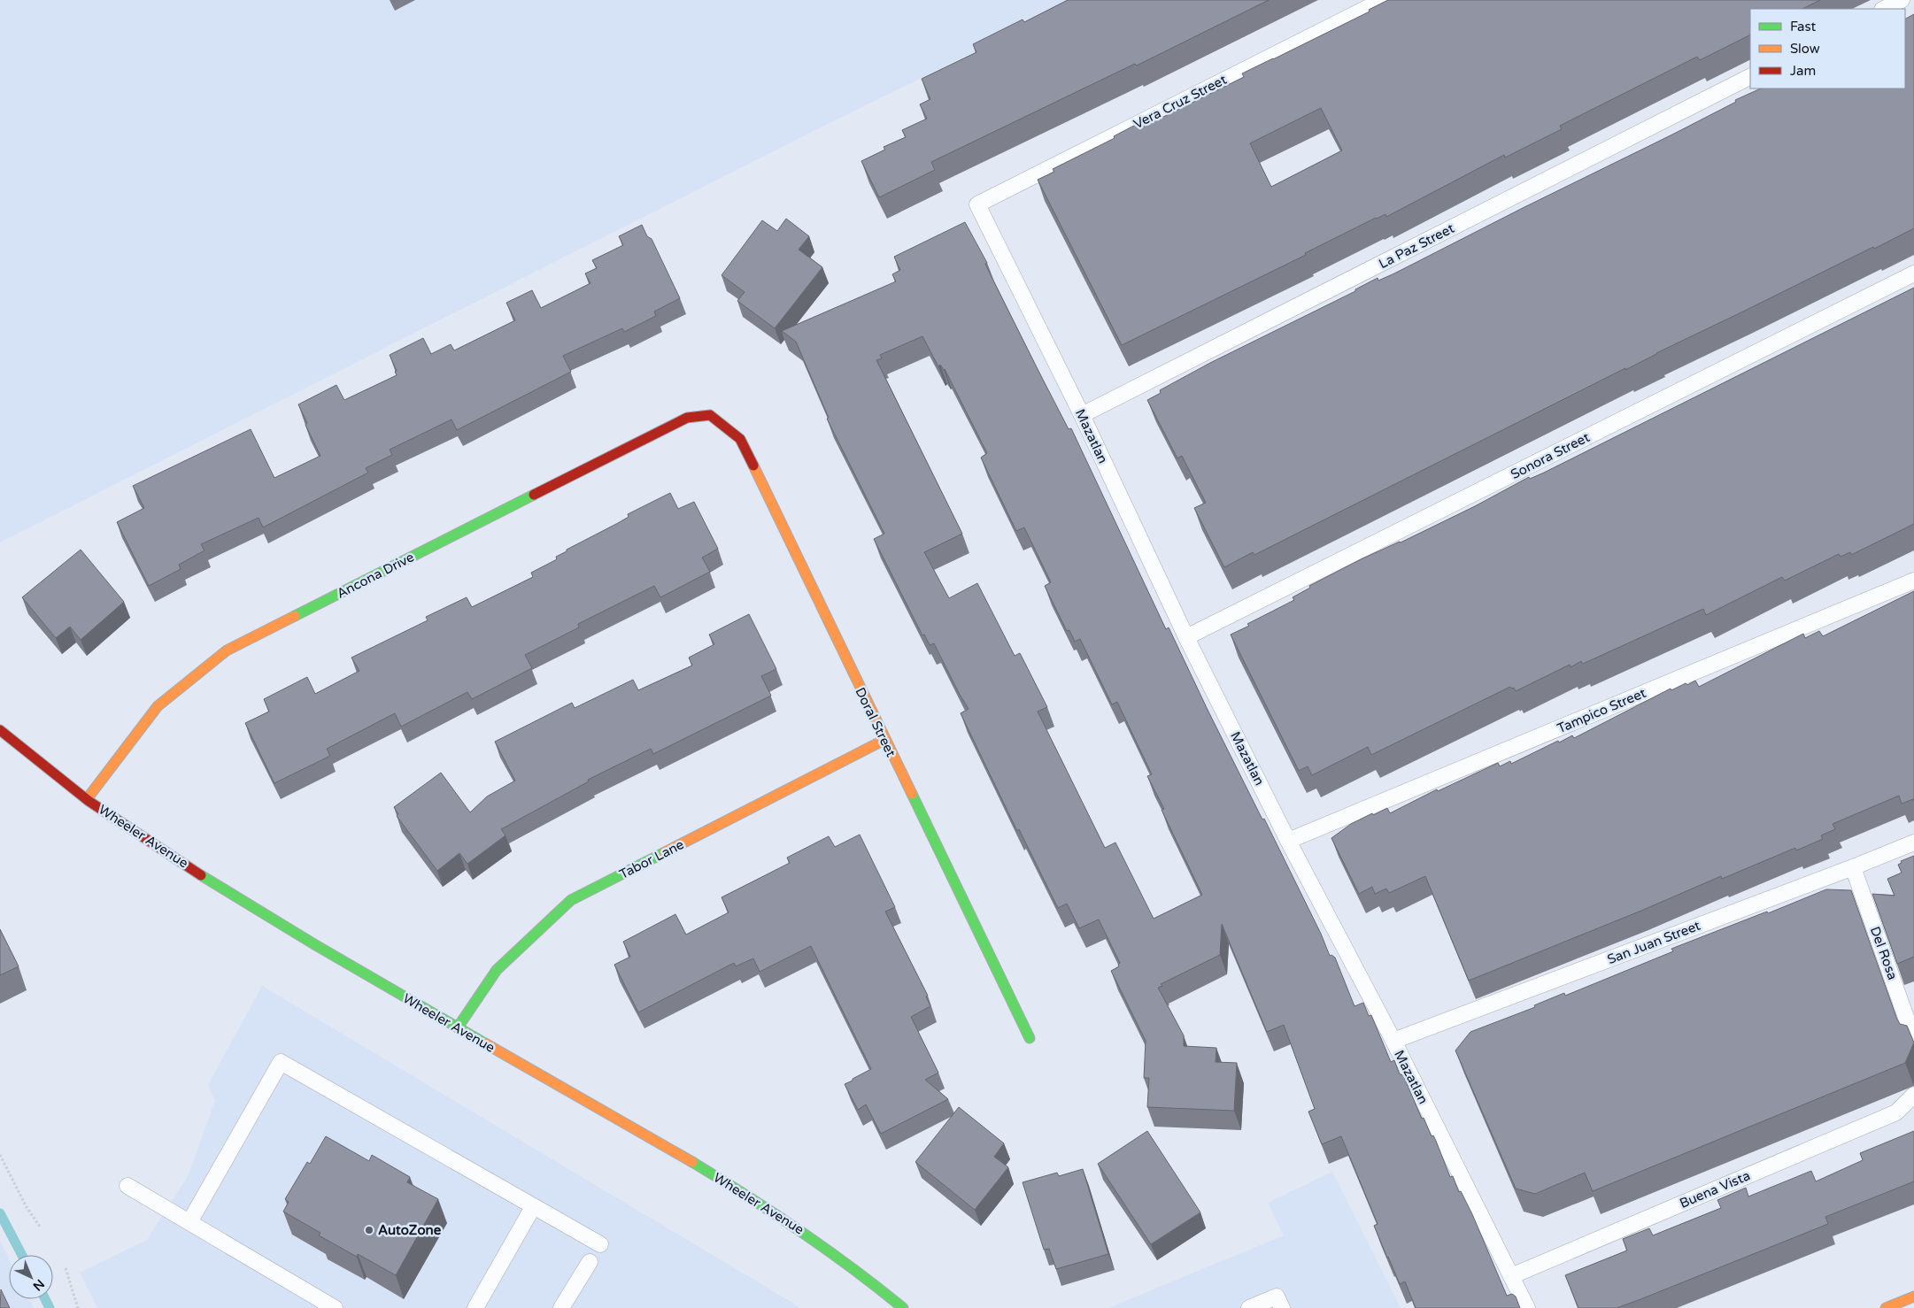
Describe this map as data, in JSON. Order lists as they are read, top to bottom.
{
  "streets": {
    "street": [
      "Ancona Drive",
      "Doral Street",
      "Wheeler Avenue",
      "Tabor Lane"
    ],
    "lane": [
      "Vera Cruz Street",
      "La Paz Street",
      "Mazatlan",
      "Sonora Street",
      "Tampico Street",
      "San Juan Street",
      "Del Rosa",
      "Buena Vista"
    ]
  },
  "crossings": [
    ["Vera Cruz Street", "Mazatlan"],
    ["La Paz Street", "Mazatlan"],
    ["Mazatlan", "Sonora Street"],
    ["Mazatlan", "Tampico Street"],
    ["Mazatlan", "San Juan Street"],
    ["Mazatlan", "Buena Vista"],
    ["Ancona Drive", "Doral Street"],
    ["Ancona Drive", "Wheeler Avenue"],
    ["Doral Street", "Tabor Lane"],
    ["Wheeler Avenue", "Tabor Lane"],
    ["San Juan Street", "Del Rosa"]
  ],
  "places": ["AutoZone"],
  "legend": ["Fast", "Slow", "Jam"],
  "north": "bottom right"
}
